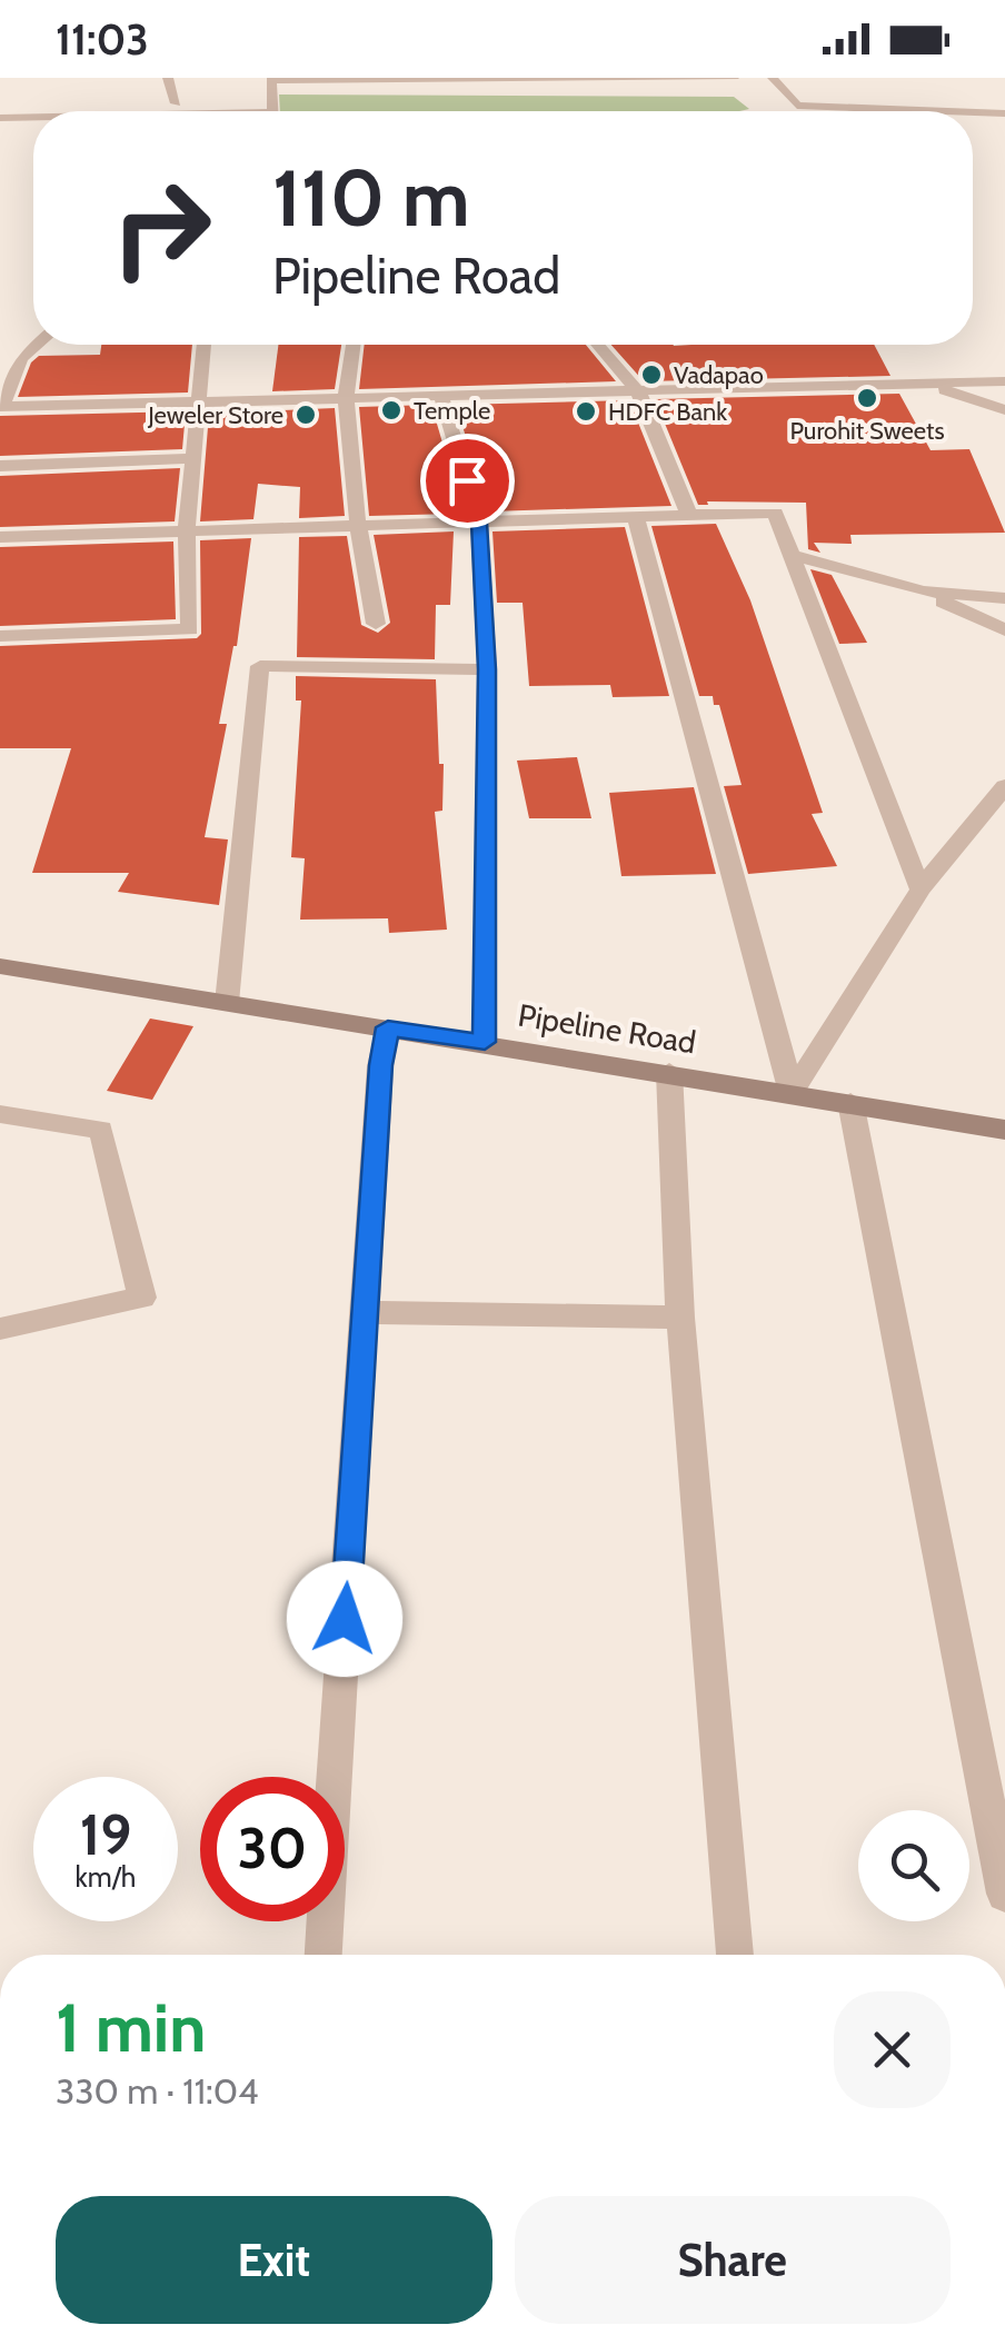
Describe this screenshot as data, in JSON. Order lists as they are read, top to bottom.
{
  "streets": {
    "main road": ["Pipeline Road"]
  },
  "places": [
    "Vadapao",
    "Purohit Sweets",
    "Temple",
    "HDFC Bank",
    "Jeweler Store"
  ],
  "page": {
    "status": "11:03",
    "turn": ["110 m", "Pipeline Road"],
    "speed": "19 km/h",
    "limit": "30",
    "heading": ["1 min", "330 m · 11:04"],
    "buttons": ["Exit", "Share"]
  }
}
